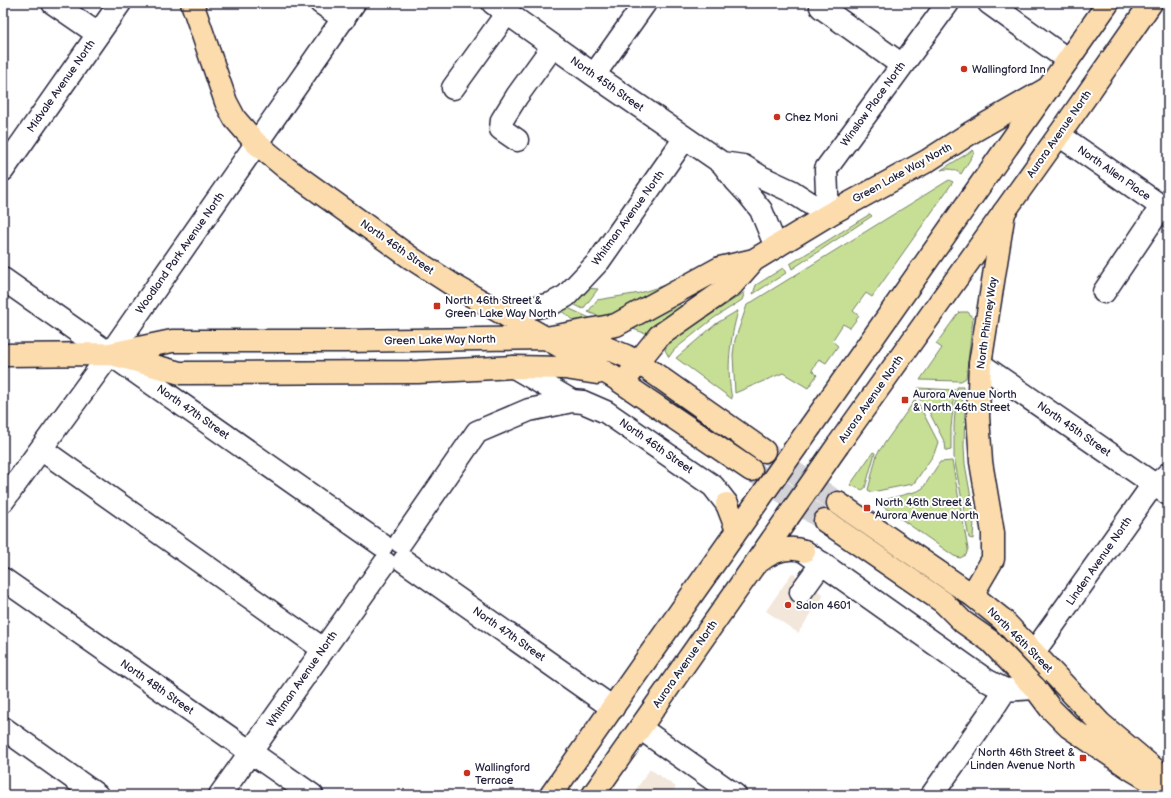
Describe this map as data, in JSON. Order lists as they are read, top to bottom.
{
  "streets": {
    "main road": [
      "Aurora Avenue North",
      "Green Lake Way North",
      "North 46th Street",
      "North Phinney Way"
    ],
    "street": [
      "North 45th Street",
      "Midvale Avenue North",
      "Winslow Place North",
      "North Allen Place",
      "Whitman Avenue North",
      "Woodland Park Avenue North",
      "North 47th Street",
      "Linden Avenue North",
      "North 48th Street"
    ]
  },
  "crossings": [
    ["North 45th Street", "Winslow Place North"],
    ["North 45th Street", "Green Lake Way North"],
    ["North 45th Street", "Whitman Avenue North"],
    ["North 45th Street", "North Phinney Way"],
    ["North 45th Street", "Linden Avenue North"],
    ["Winslow Place North", "Green Lake Way North"],
    ["Aurora Avenue North", "North Allen Place"],
    ["Aurora Avenue North", "North Phinney Way"],
    ["Green Lake Way North", "North 46th Street"],
    ["Green Lake Way North", "Woodland Park Avenue North"],
    ["Green Lake Way North", "North 47th Street"],
    ["Whitman Avenue North", "North 46th Street"],
    ["Whitman Avenue North", "North 47th Street"],
    ["Whitman Avenue North", "North 48th Street"],
    ["North 46th Street", "Woodland Park Avenue North"],
    ["North 46th Street", "North Phinney Way"],
    ["North 46th Street", "Linden Avenue North"],
    ["Woodland Park Avenue North", "North 47th Street"]
  ],
  "places": {
    "other": [
      "Wallingford Inn",
      "Chez Moni",
      "Salon 4601",
      "Wallingford Terrace"
    ],
    "transit": [
      "North 46th Street & Green Lake Way North",
      "Aurora Avenue North & North 46th Street",
      "North 46th Street & Aurora Avenue North",
      "North 46th Street & Linden Avenue North"
    ]
  }
}
